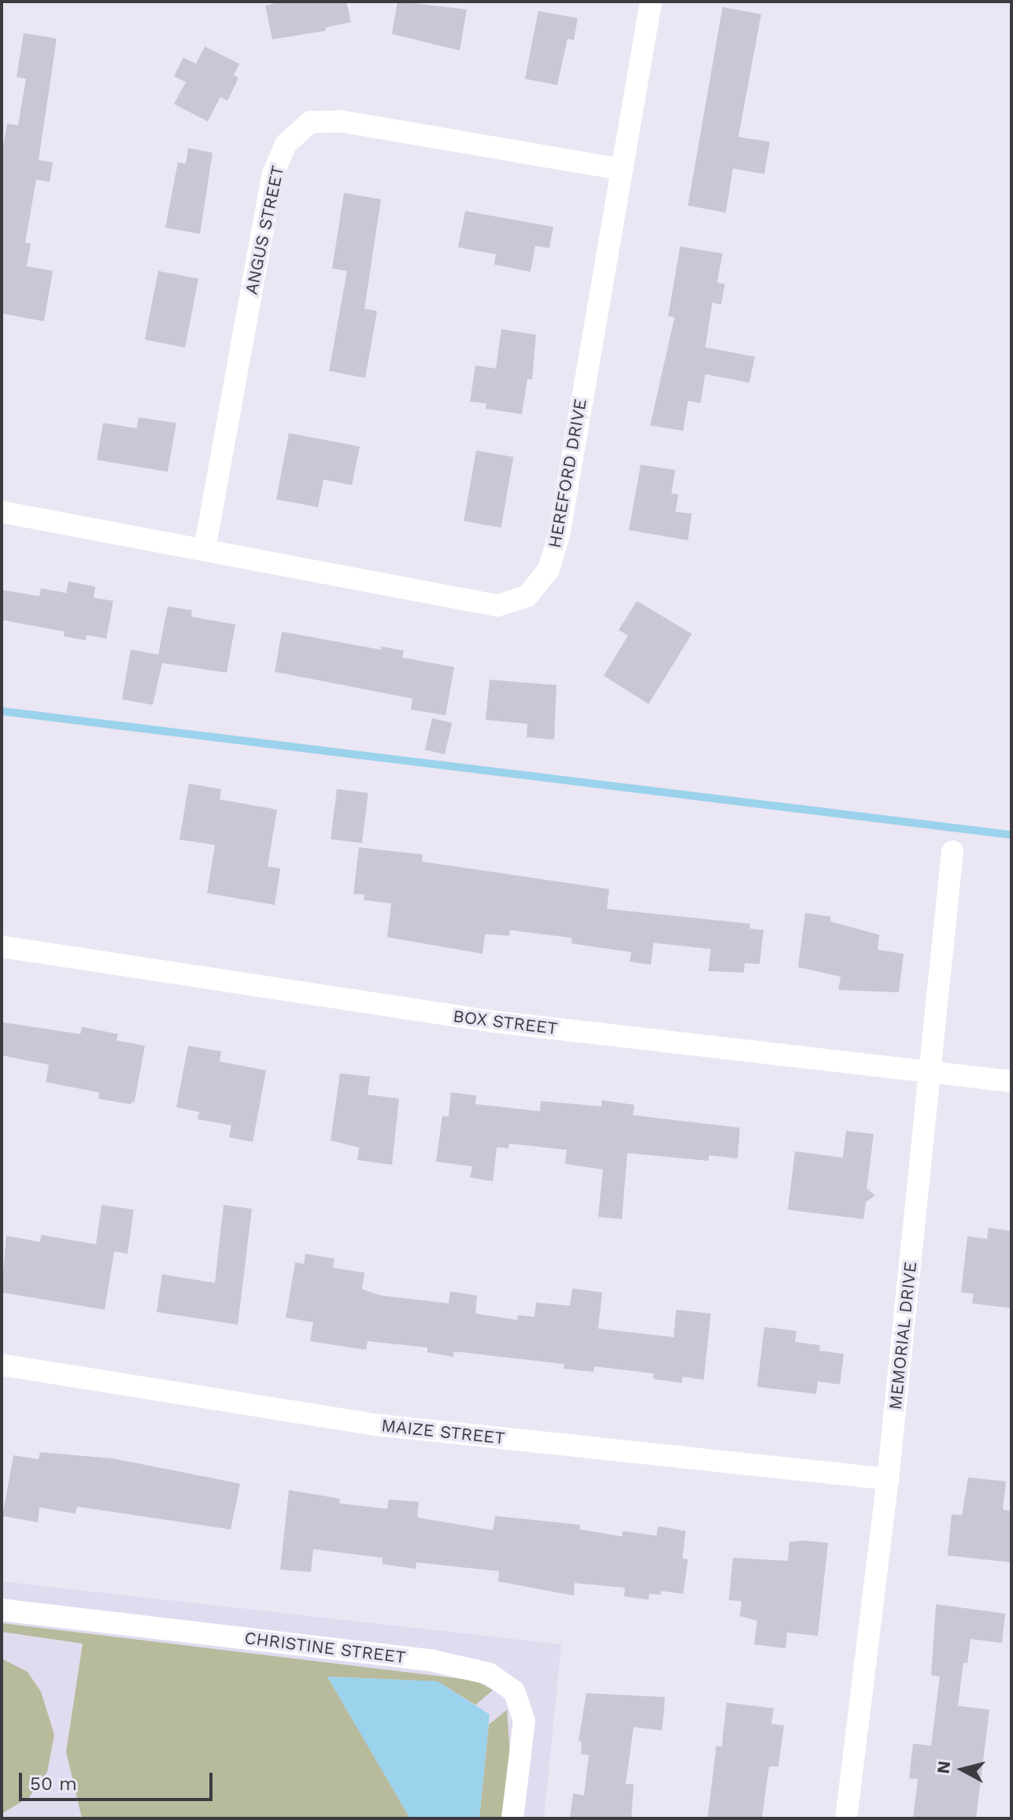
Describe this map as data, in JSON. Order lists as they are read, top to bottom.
{
  "streets": {
    "street": [
      "ANGUS STREET",
      "HEREFORD DRIVE",
      "BOX STREET",
      "MEMORIAL DRIVE",
      "MAIZE STREET",
      "CHRISTINE STREET"
    ]
  },
  "crossings": [
    ["ANGUS STREET", "HEREFORD DRIVE"],
    ["BOX STREET", "MEMORIAL DRIVE"],
    ["MEMORIAL DRIVE", "MAIZE STREET"]
  ],
  "scale_bar": "50 m",
  "north": "left"
}
